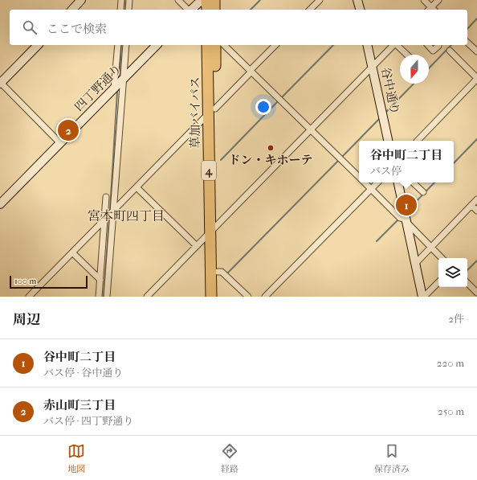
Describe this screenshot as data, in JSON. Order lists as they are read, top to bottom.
{
  "streets": {
    "highway": ["草加バイパス", "4"],
    "street": ["四丁野通り", "谷中通り"]
  },
  "districts": ["宮本町四丁目"],
  "places": ["ドン・キホーテ"],
  "scale_bar": "100 m",
  "north": "bottom",
  "page": {
    "search": "ここで検索",
    "pins": ["2", "1"],
    "popup": ["谷中町二丁目", "バス停"],
    "scale": "100 m",
    "heading": ["周辺", "2件"],
    "list": [
      {
        "mark": "1",
        "name": "谷中町二丁目",
        "note": "バス停 · 谷中通り",
        "value": "220 m"
      },
      {
        "mark": "2",
        "name": "赤山町三丁目",
        "note": "バス停 · 四丁野通り",
        "value": "250 m"
      }
    ],
    "nav": ["地図", "経路", "保存済み"]
  }
}
